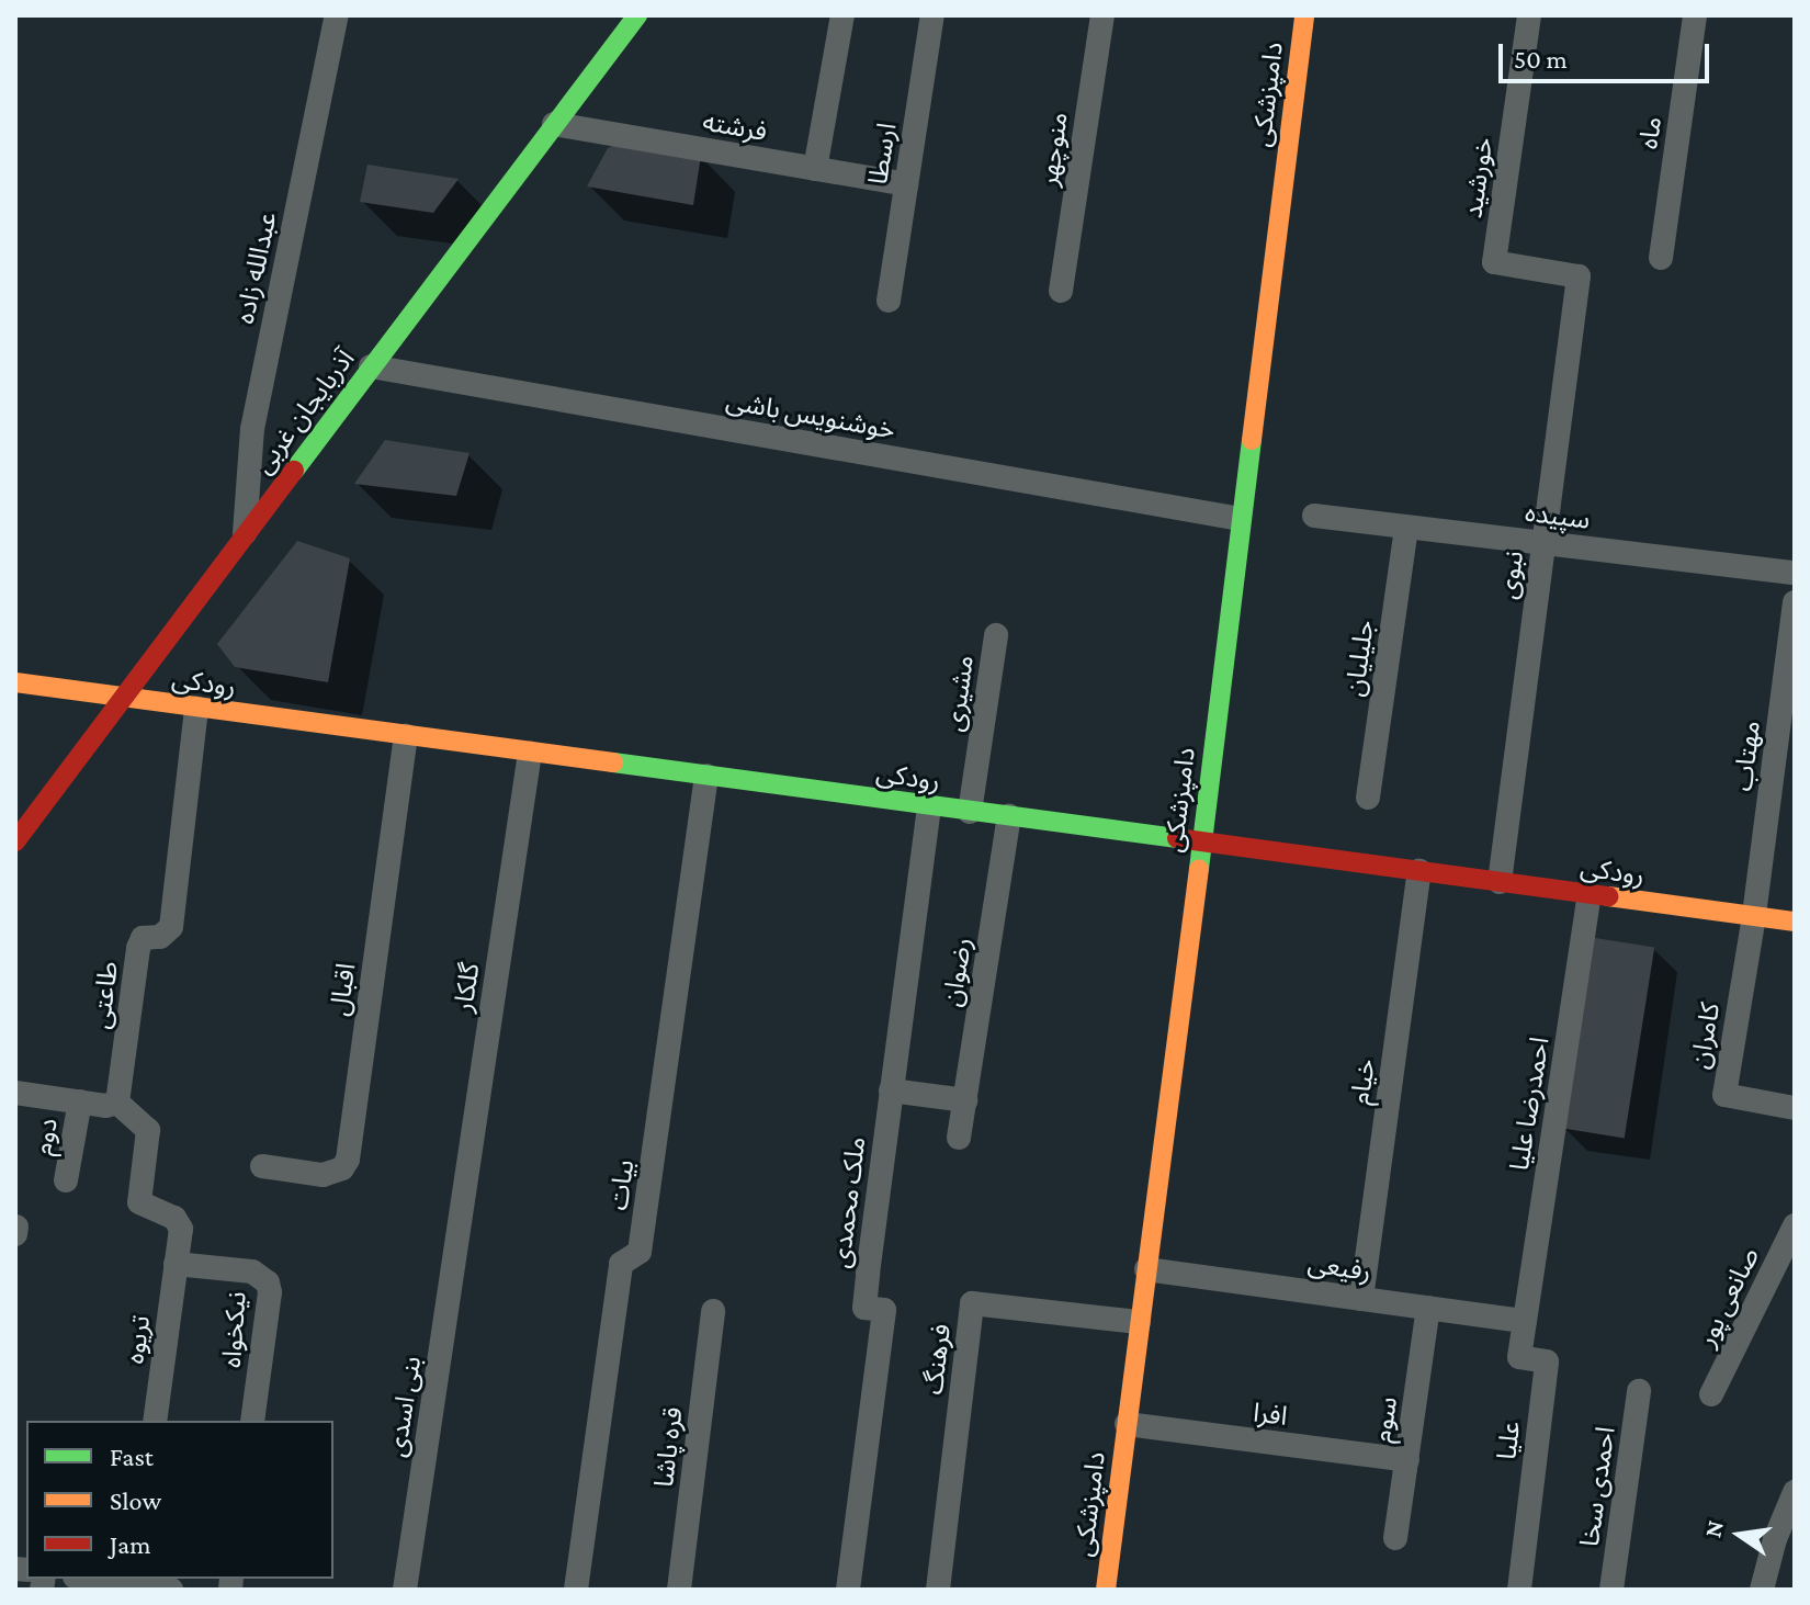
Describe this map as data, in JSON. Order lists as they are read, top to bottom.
{
  "streets": {
    "main road": ["دامپزشکی", "آذربایجان غربی", "رودکی"],
    "street": [
      "فرشته",
      "ماه",
      "منوچهر",
      "ارسطا",
      "خورشید",
      "عبدالله زاده",
      "خوشنویس باشی",
      "سپیده",
      "نبوی",
      "جلیلیان",
      "مشیری",
      "مهتاب",
      "رضوان",
      "گلکار",
      "اقبال",
      "طاعتی",
      "کامران",
      "خیام",
      "احمدرضا علیا",
      "دوم",
      "بیات",
      "ملک محمدی",
      "رفیعی",
      "صانعی پور",
      "نیکخواه",
      "تریوه",
      "فرهنگ",
      "بنی اسدی",
      "افرا",
      "سوم",
      "علیا",
      "قره پاشا",
      "احمدی سخا"
    ]
  },
  "crossings": [
    ["دامپزشکی", "خوشنویس باشی"],
    ["دامپزشکی", "رودکی"],
    ["دامپزشکی", "رفیعی"],
    ["دامپزشکی", "فرهنگ"],
    ["دامپزشکی", "افرا"],
    ["فرشته", "ارسطا"],
    ["فرشته", "آذربایجان غربی"],
    ["خورشید", "نبوی"],
    ["عبدالله زاده", "آذربایجان غربی"],
    ["آذربایجان غربی", "خوشنویس باشی"],
    ["آذربایجان غربی", "رودکی"],
    ["سپیده", "نبوی"],
    ["سپیده", "جلیلیان"],
    ["نبوی", "رودکی"],
    ["رودکی", "مشیری"],
    ["رودکی", "مهتاب"],
    ["رودکی", "رضوان"],
    ["رودکی", "گلکار"],
    ["رودکی", "اقبال"],
    ["رودکی", "طاعتی"],
    ["رودکی", "کامران"],
    ["رودکی", "خیام"],
    ["رودکی", "احمدرضا علیا"],
    ["رودکی", "بیات"],
    ["رودکی", "ملک محمدی"],
    ["مهتاب", "کامران"],
    ["گلکار", "بنی اسدی"],
    ["طاعتی", "تریوه"],
    ["خیام", "رفیعی"],
    ["احمدرضا علیا", "رفیعی"],
    ["احمدرضا علیا", "علیا"],
    ["رفیعی", "سوم"],
    ["رفیعی", "علیا"],
    ["نیکخواه", "تریوه"],
    ["افرا", "سوم"]
  ],
  "legend": ["Fast", "Slow", "Jam"],
  "scale_bar": "50 m",
  "north": "left"
}
